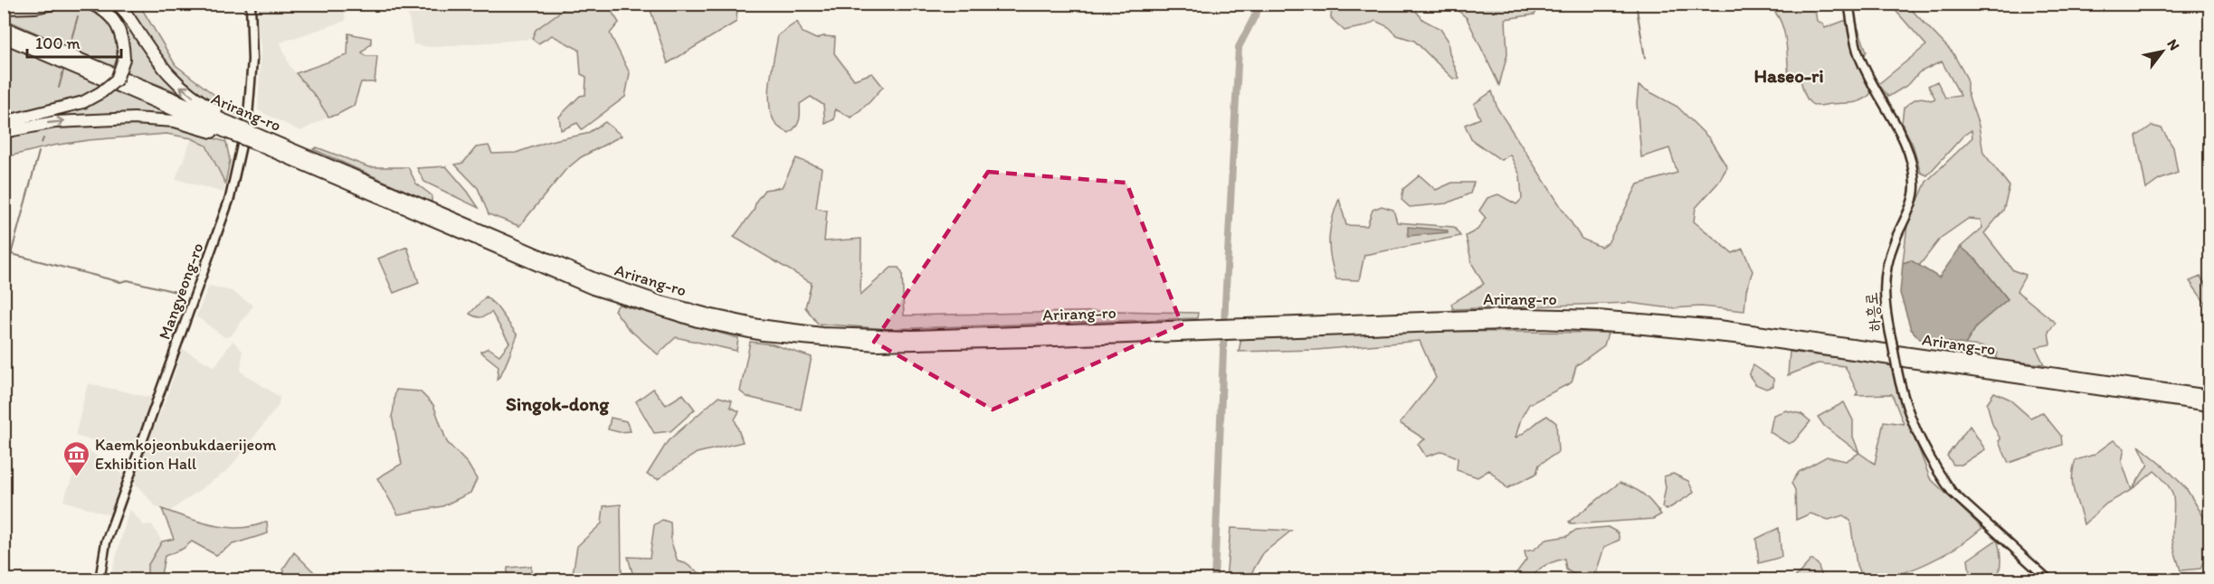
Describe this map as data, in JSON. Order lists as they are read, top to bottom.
{
  "streets": {
    "highway": ["Arirang-ro"],
    "street": ["Mangyeong-ro", "하흥로"]
  },
  "districts": ["Haseo-ri", "Singok-dong"],
  "places": {
    "museum": ["Kaemkojeonbukdaerijeom Exhibition Hall"]
  },
  "scale_bar": "100 m",
  "north": "top right"
}
